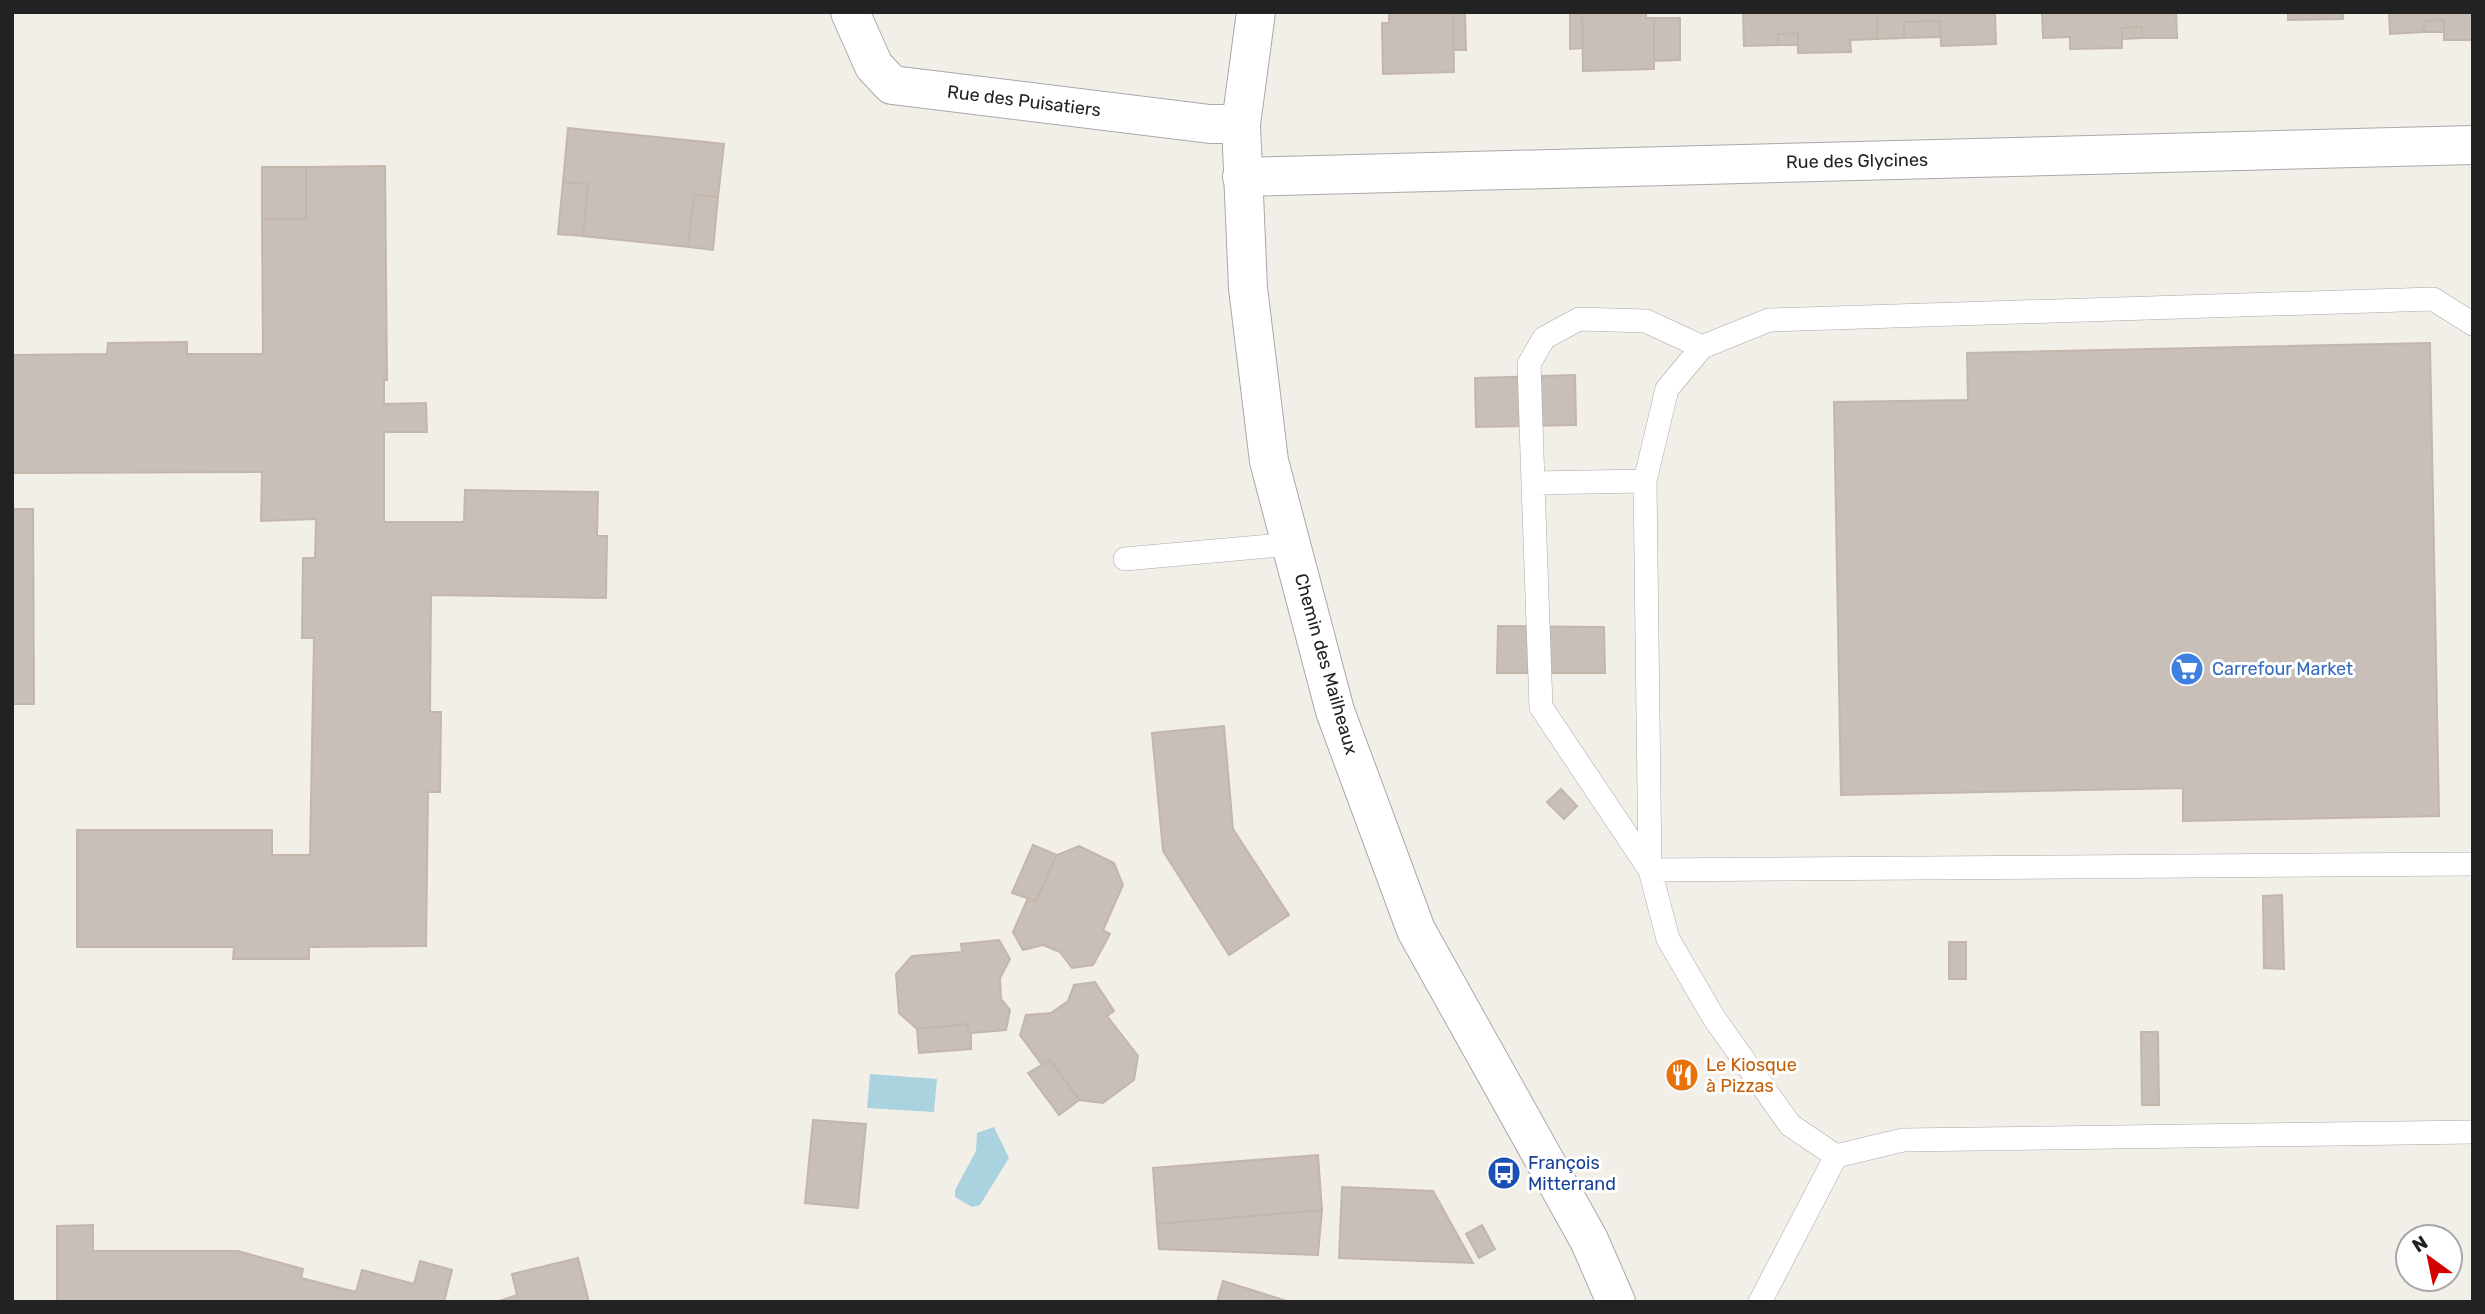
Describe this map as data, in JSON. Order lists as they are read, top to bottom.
{
  "streets": {
    "street": ["Rue des Puisatiers", "Rue des Glycines", "Chemin des Mailheaux"]
  },
  "crossings": [
    ["Rue des Puisatiers", "Chemin des Mailheaux"],
    ["Rue des Glycines", "Chemin des Mailheaux"]
  ],
  "places": {
    "supermarket": ["Carrefour Market"],
    "restaurant": ["Le Kiosque à Pizzas"],
    "bus stop": ["François Mitterrand"]
  },
  "north": "top left"
}
